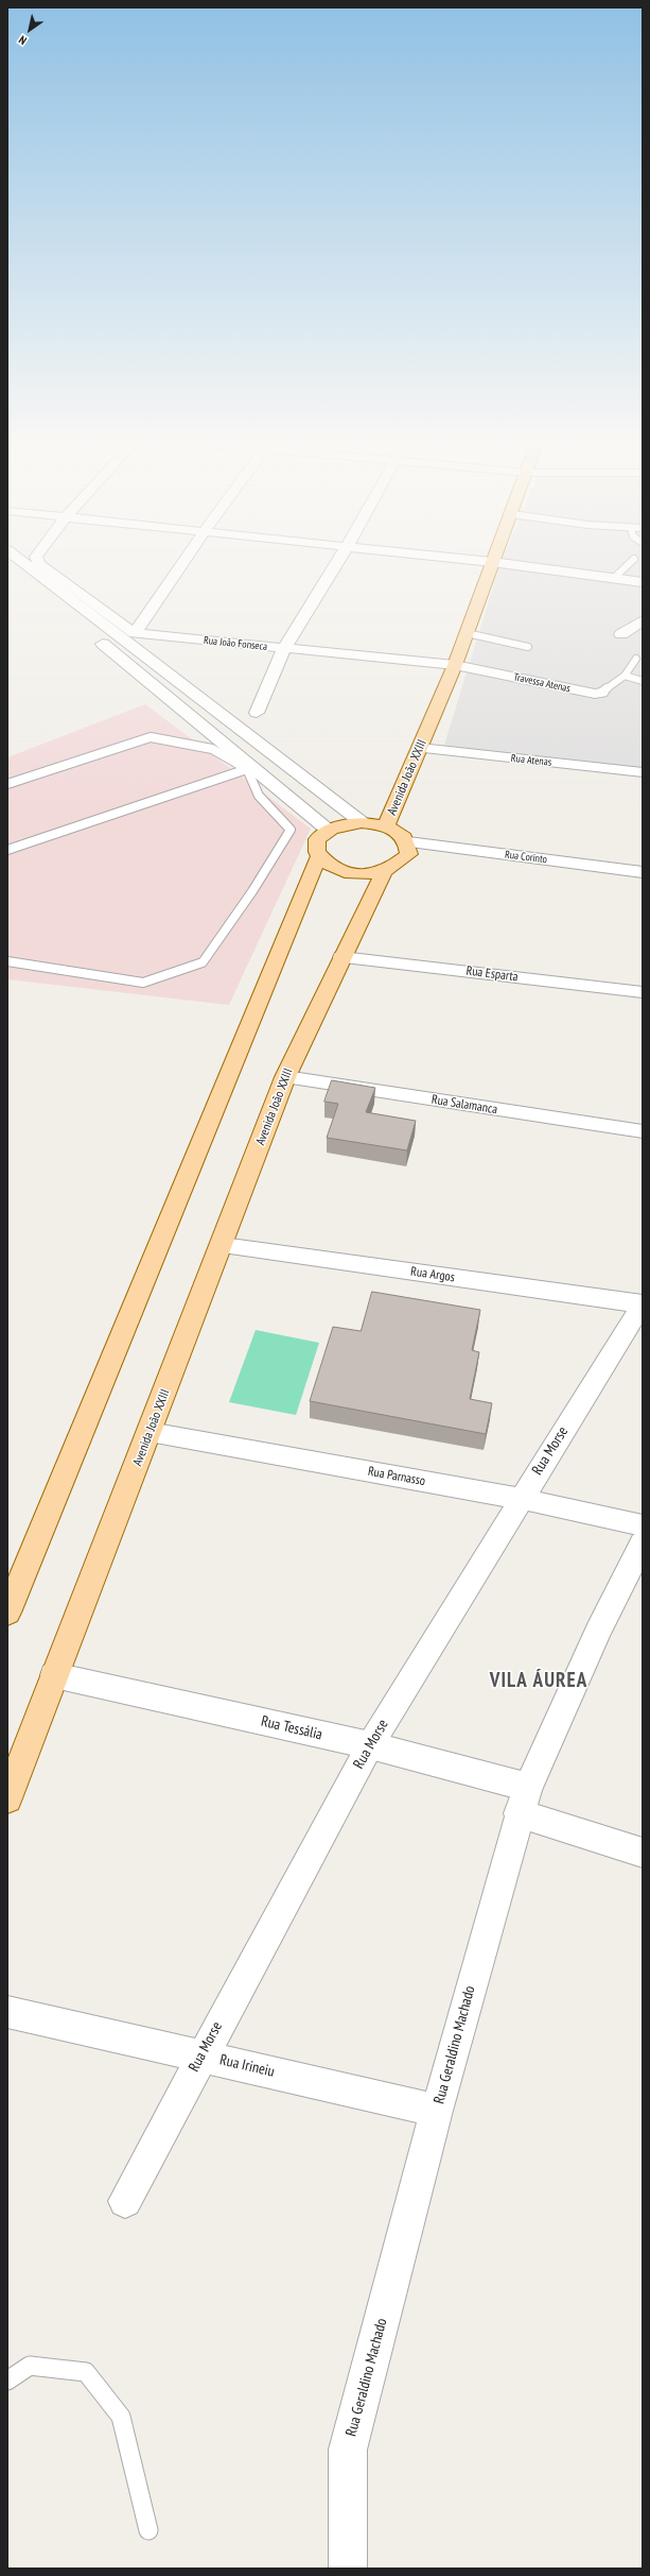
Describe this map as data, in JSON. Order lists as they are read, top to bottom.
{
  "streets": {
    "main road": ["Avenida João XXIII"],
    "street": [
      "Rua João Fonseca",
      "Travessa Atenas",
      "Rua Atenas",
      "Rua Corinto",
      "Rua Esparta",
      "Rua Salamanca",
      "Rua Argos",
      "Rua Morse",
      "Rua Parnasso",
      "Rua Tessália",
      "Rua Geraldino Machado",
      "Rua Irineiu"
    ]
  },
  "crossings": [
    ["Rua João Fonseca", "Travessa Atenas"],
    ["Rua João Fonseca", "Avenida João XXIII"],
    ["Travessa Atenas", "Avenida João XXIII"],
    ["Rua Atenas", "Avenida João XXIII"],
    ["Avenida João XXIII", "Rua Corinto"],
    ["Avenida João XXIII", "Rua Esparta"],
    ["Avenida João XXIII", "Rua Salamanca"],
    ["Avenida João XXIII", "Rua Argos"],
    ["Avenida João XXIII", "Rua Parnasso"],
    ["Avenida João XXIII", "Rua Tessália"],
    ["Rua Argos", "Rua Morse"],
    ["Rua Morse", "Rua Parnasso"],
    ["Rua Morse", "Rua Tessália"],
    ["Rua Morse", "Rua Irineiu"],
    ["Rua Tessália", "Rua Geraldino Machado"],
    ["Rua Geraldino Machado", "Rua Irineiu"]
  ],
  "districts": ["VILA ÁUREA"],
  "north": "bottom left"
}
